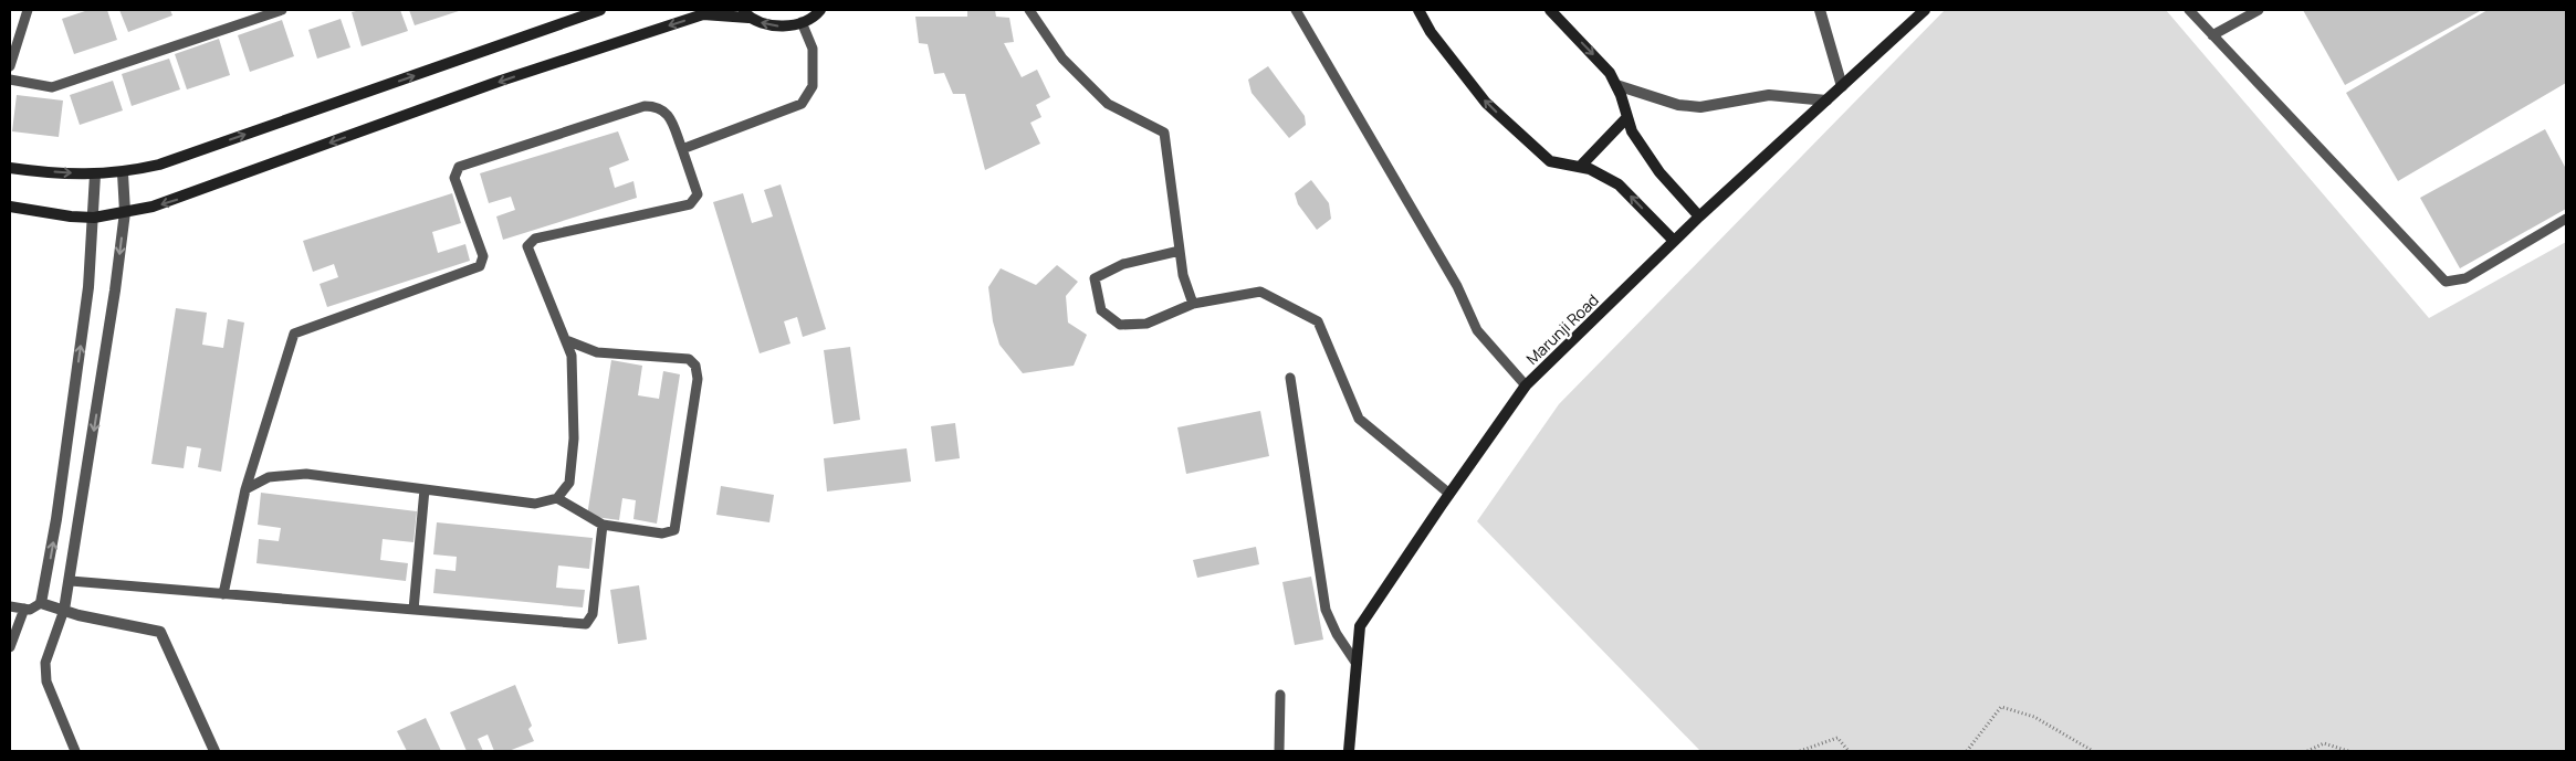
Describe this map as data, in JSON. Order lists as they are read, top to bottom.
{
  "streets": {
    "street": ["Marunji Road"]
  }
}
